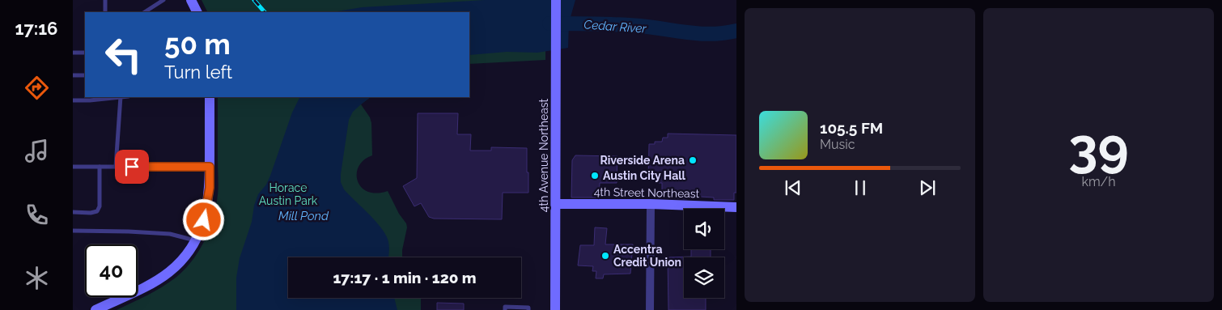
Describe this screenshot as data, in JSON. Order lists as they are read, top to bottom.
{
  "streets": {
    "street": ["4th Avenue Northeast", "4th Street Northeast"]
  },
  "crossings": [
    ["4th Avenue Northeast", "4th Street Northeast"]
  ],
  "water": ["Cedar River", "Mill Pond"],
  "parks": ["Horace Austin Park"],
  "places": ["Riverside Arena", "Austin City Hall", "Accentra Credit Union"],
  "page": {
    "tabs": "17:16",
    "tile": ["39", "km/h"],
    "turn": ["50 m", "Turn left"],
    "song": ["105.5 FM", "Music"],
    "limit": "40",
    "trip": "17:17 · 1 min · 120 m"
  }
}
